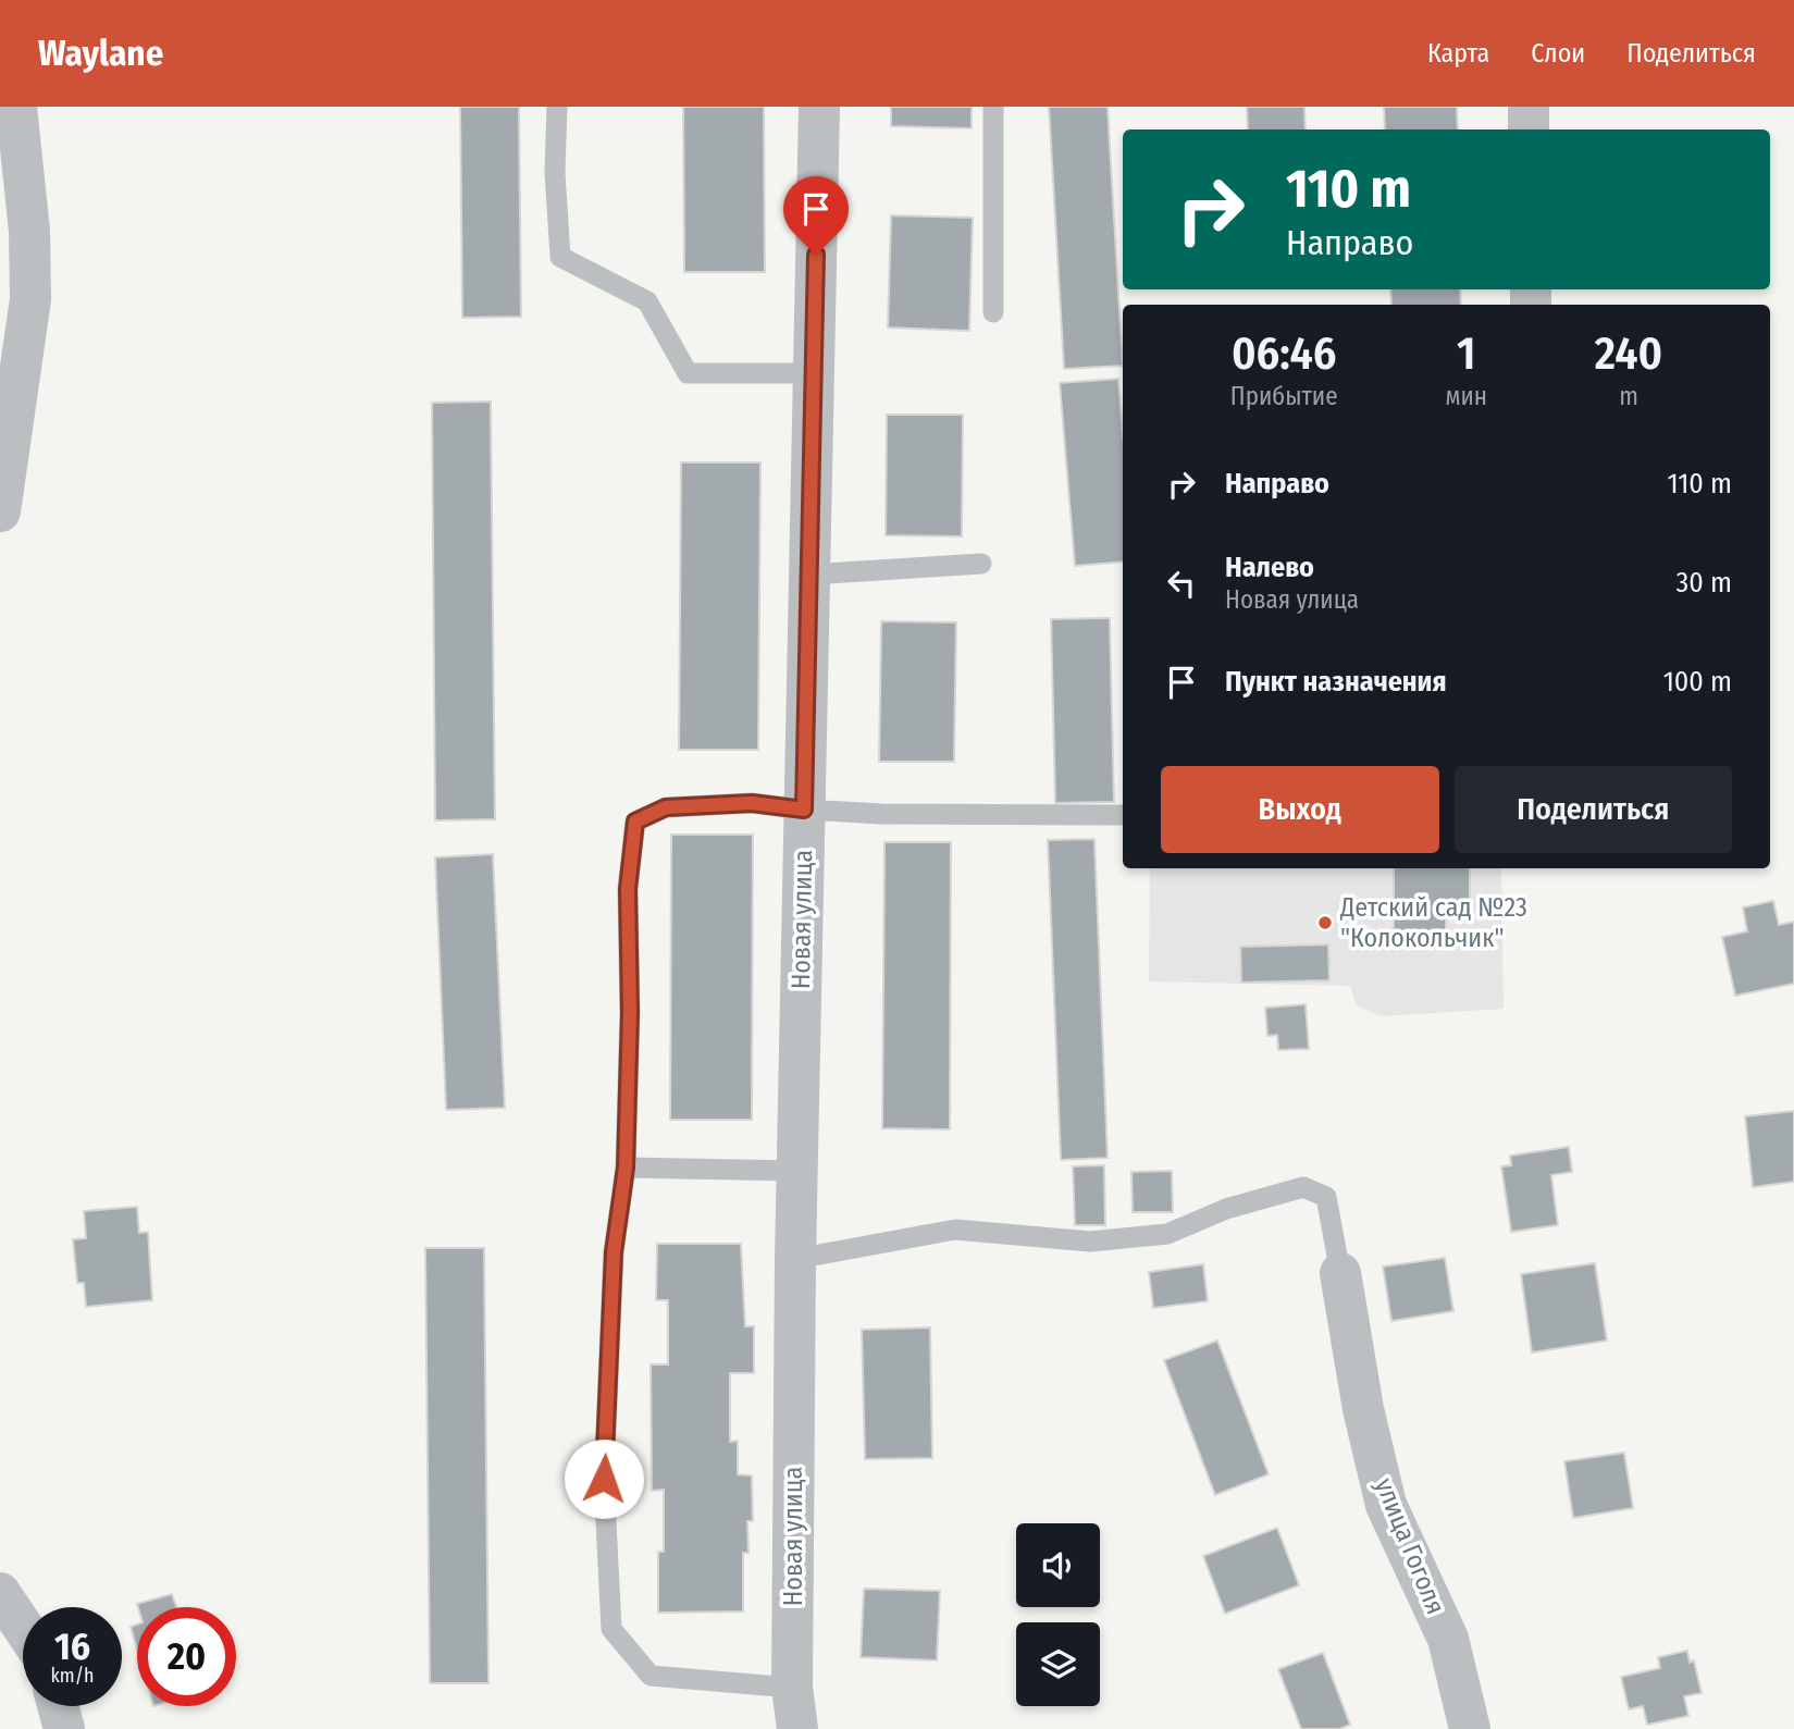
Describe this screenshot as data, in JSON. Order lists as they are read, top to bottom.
{
  "streets": {
    "street": ["Новая улица", "улица Гоголя"]
  },
  "places": ["Детский сад №23 \"Колокольчик\""],
  "page": {
    "header": "Waylane",
    "nav": ["Карта", "Слои", "Поделиться"],
    "turn": ["110 m", "Направо"],
    "eta": [
      "06:46",
      "Прибытие",
      "1",
      "мин",
      "240",
      "m"
    ],
    "list": [
      {
        "name": "Направо",
        "value": "110 m"
      },
      {
        "name": "Налево",
        "note": "Новая улица",
        "value": "30 m"
      },
      {
        "name": "Пункт назначения",
        "value": "100 m"
      }
    ],
    "buttons": ["Выход", "Поделиться"],
    "speed": "16 km/h",
    "limit": "20"
  }
}
